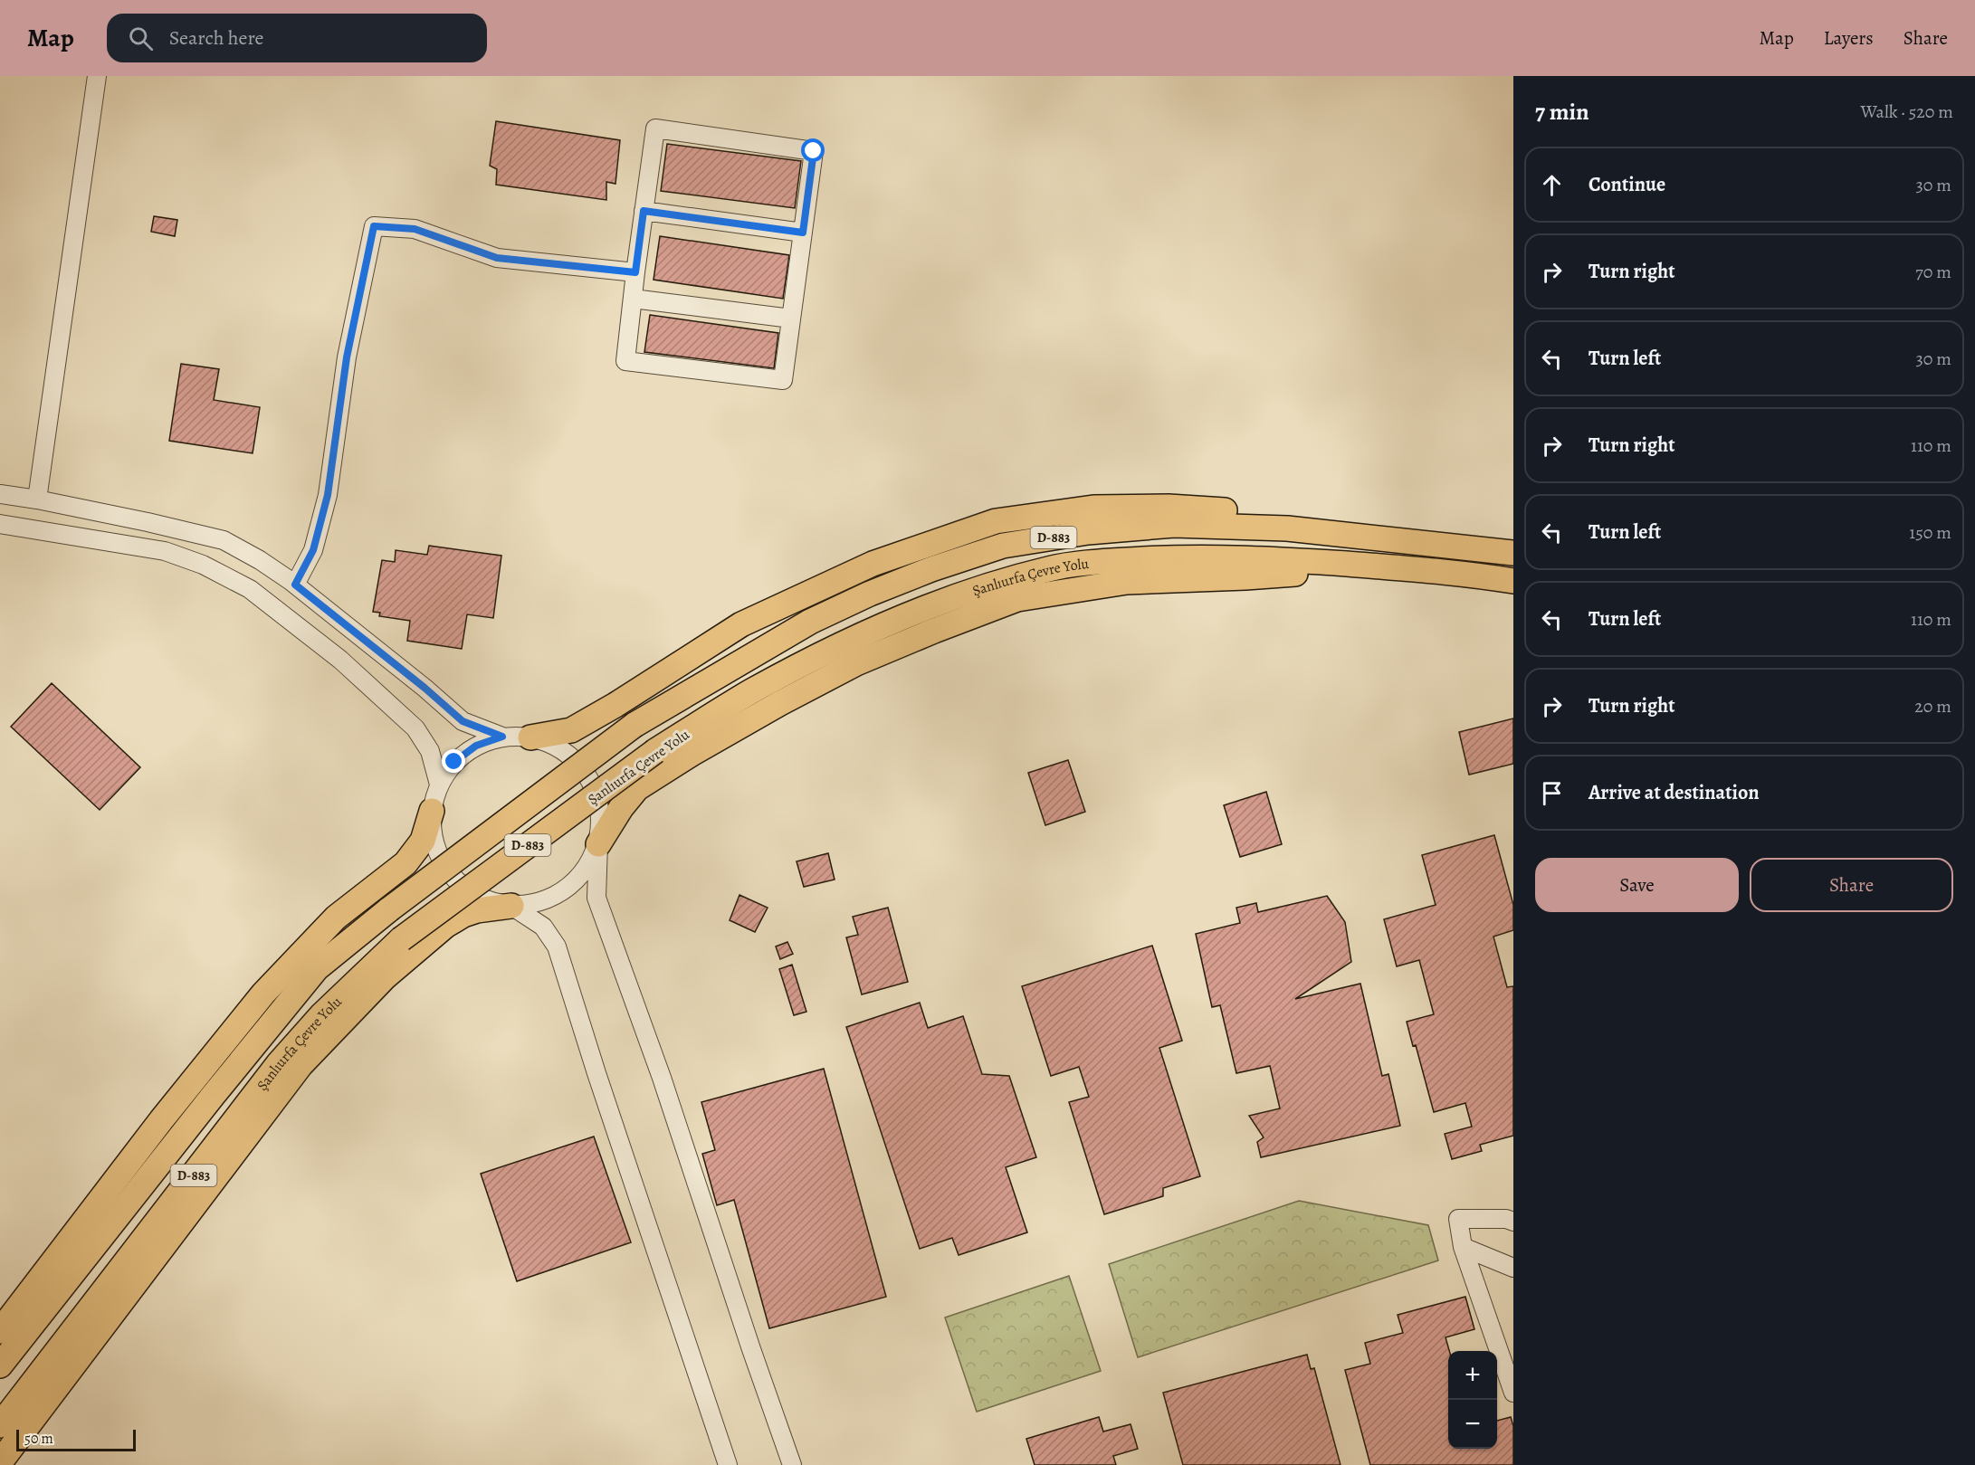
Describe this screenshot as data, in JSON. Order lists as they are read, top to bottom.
{
  "streets": {
    "highway": ["D-883", "Şanlıurfa Çevre Yolu"]
  },
  "scale_bar": "50 m",
  "page": {
    "header": "Map",
    "search": "Search here",
    "nav": ["Map", "Layers", "Share"],
    "heading": ["7 min", "Walk · 520 m"],
    "list": [
      ["Continue", "30 m"],
      ["Turn right", "70 m"],
      ["Turn left", "30 m"],
      ["Turn right", "110 m"],
      ["Turn left", "150 m"],
      ["Turn left", "110 m"],
      ["Turn right", "20 m"],
      "Arrive at destination"
    ],
    "buttons": ["Save", "Share"],
    "map_buttons": ["+", "−"],
    "scale": "50 m"
  }
}
